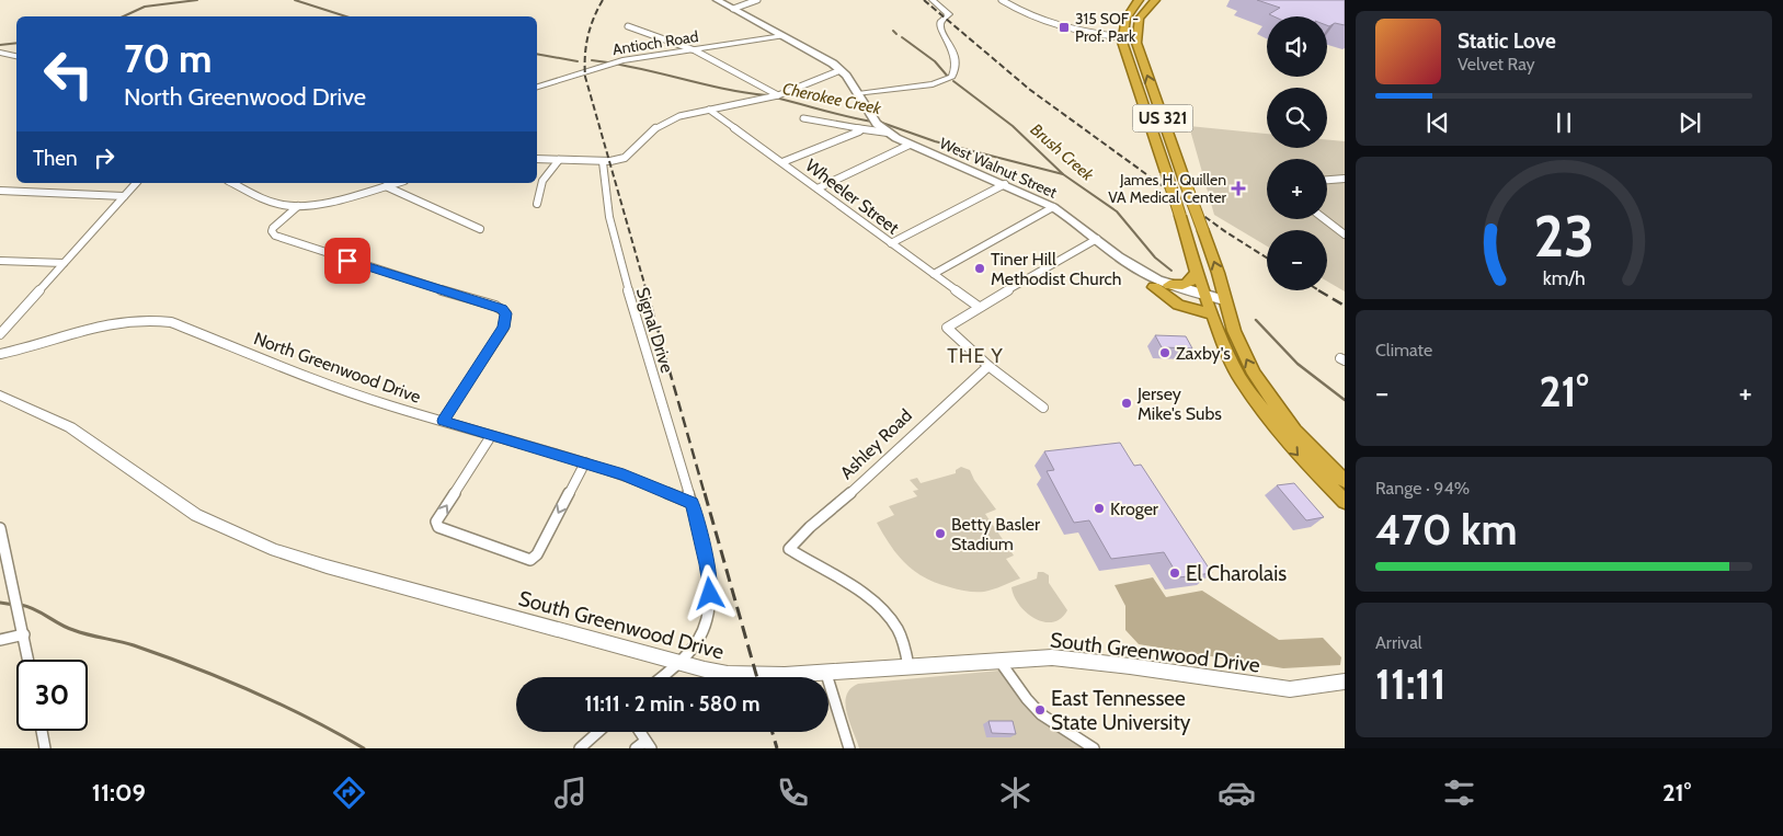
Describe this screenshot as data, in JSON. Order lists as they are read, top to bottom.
{
  "streets": {
    "highway": ["US 321"],
    "main road": ["West Walnut Street"],
    "street": [
      "Antioch Road",
      "Wheeler Street",
      "Signal Drive",
      "North Greenwood Drive",
      "Ashley Road",
      "South Greenwood Drive"
    ]
  },
  "crossings": [
    ["Antioch Road", "West Walnut Street"],
    ["US 321", "West Walnut Street"],
    ["Signal Drive", "North Greenwood Drive"],
    ["Ashley Road", "South Greenwood Drive"]
  ],
  "districts": ["THE Y"],
  "water": ["Cherokee Creek", "Brush Creek"],
  "places": {
    "transit": ["315 SOF - Prof. Park"],
    "health": ["James H. Quillen VA Medical Center"],
    "other": [
      "Tiner Hill Methodist Church",
      "Zaxby's",
      "Jersey Mike's Subs",
      "Kroger",
      "Betty Basler Stadium",
      "El Charolais",
      "East Tennessee State University"
    ]
  },
  "page": {
    "map_buttons": ["+", "−"],
    "turn": ["70 m", "North Greenwood Drive"],
    "song": ["Static Love", "Velvet Ray"],
    "then": "Then",
    "tile": [
      "Climate",
      ["Range · 94%", "470 km"],
      ["Arrival", "11:11"]
    ],
    "heat": ["−", "21°", "+"],
    "limit": "30",
    "trip": "11:11 · 2 min · 580 m",
    "tabs": ["11:09", "21°"],
    "gauge": ["23", "km/h"]
  }
}
